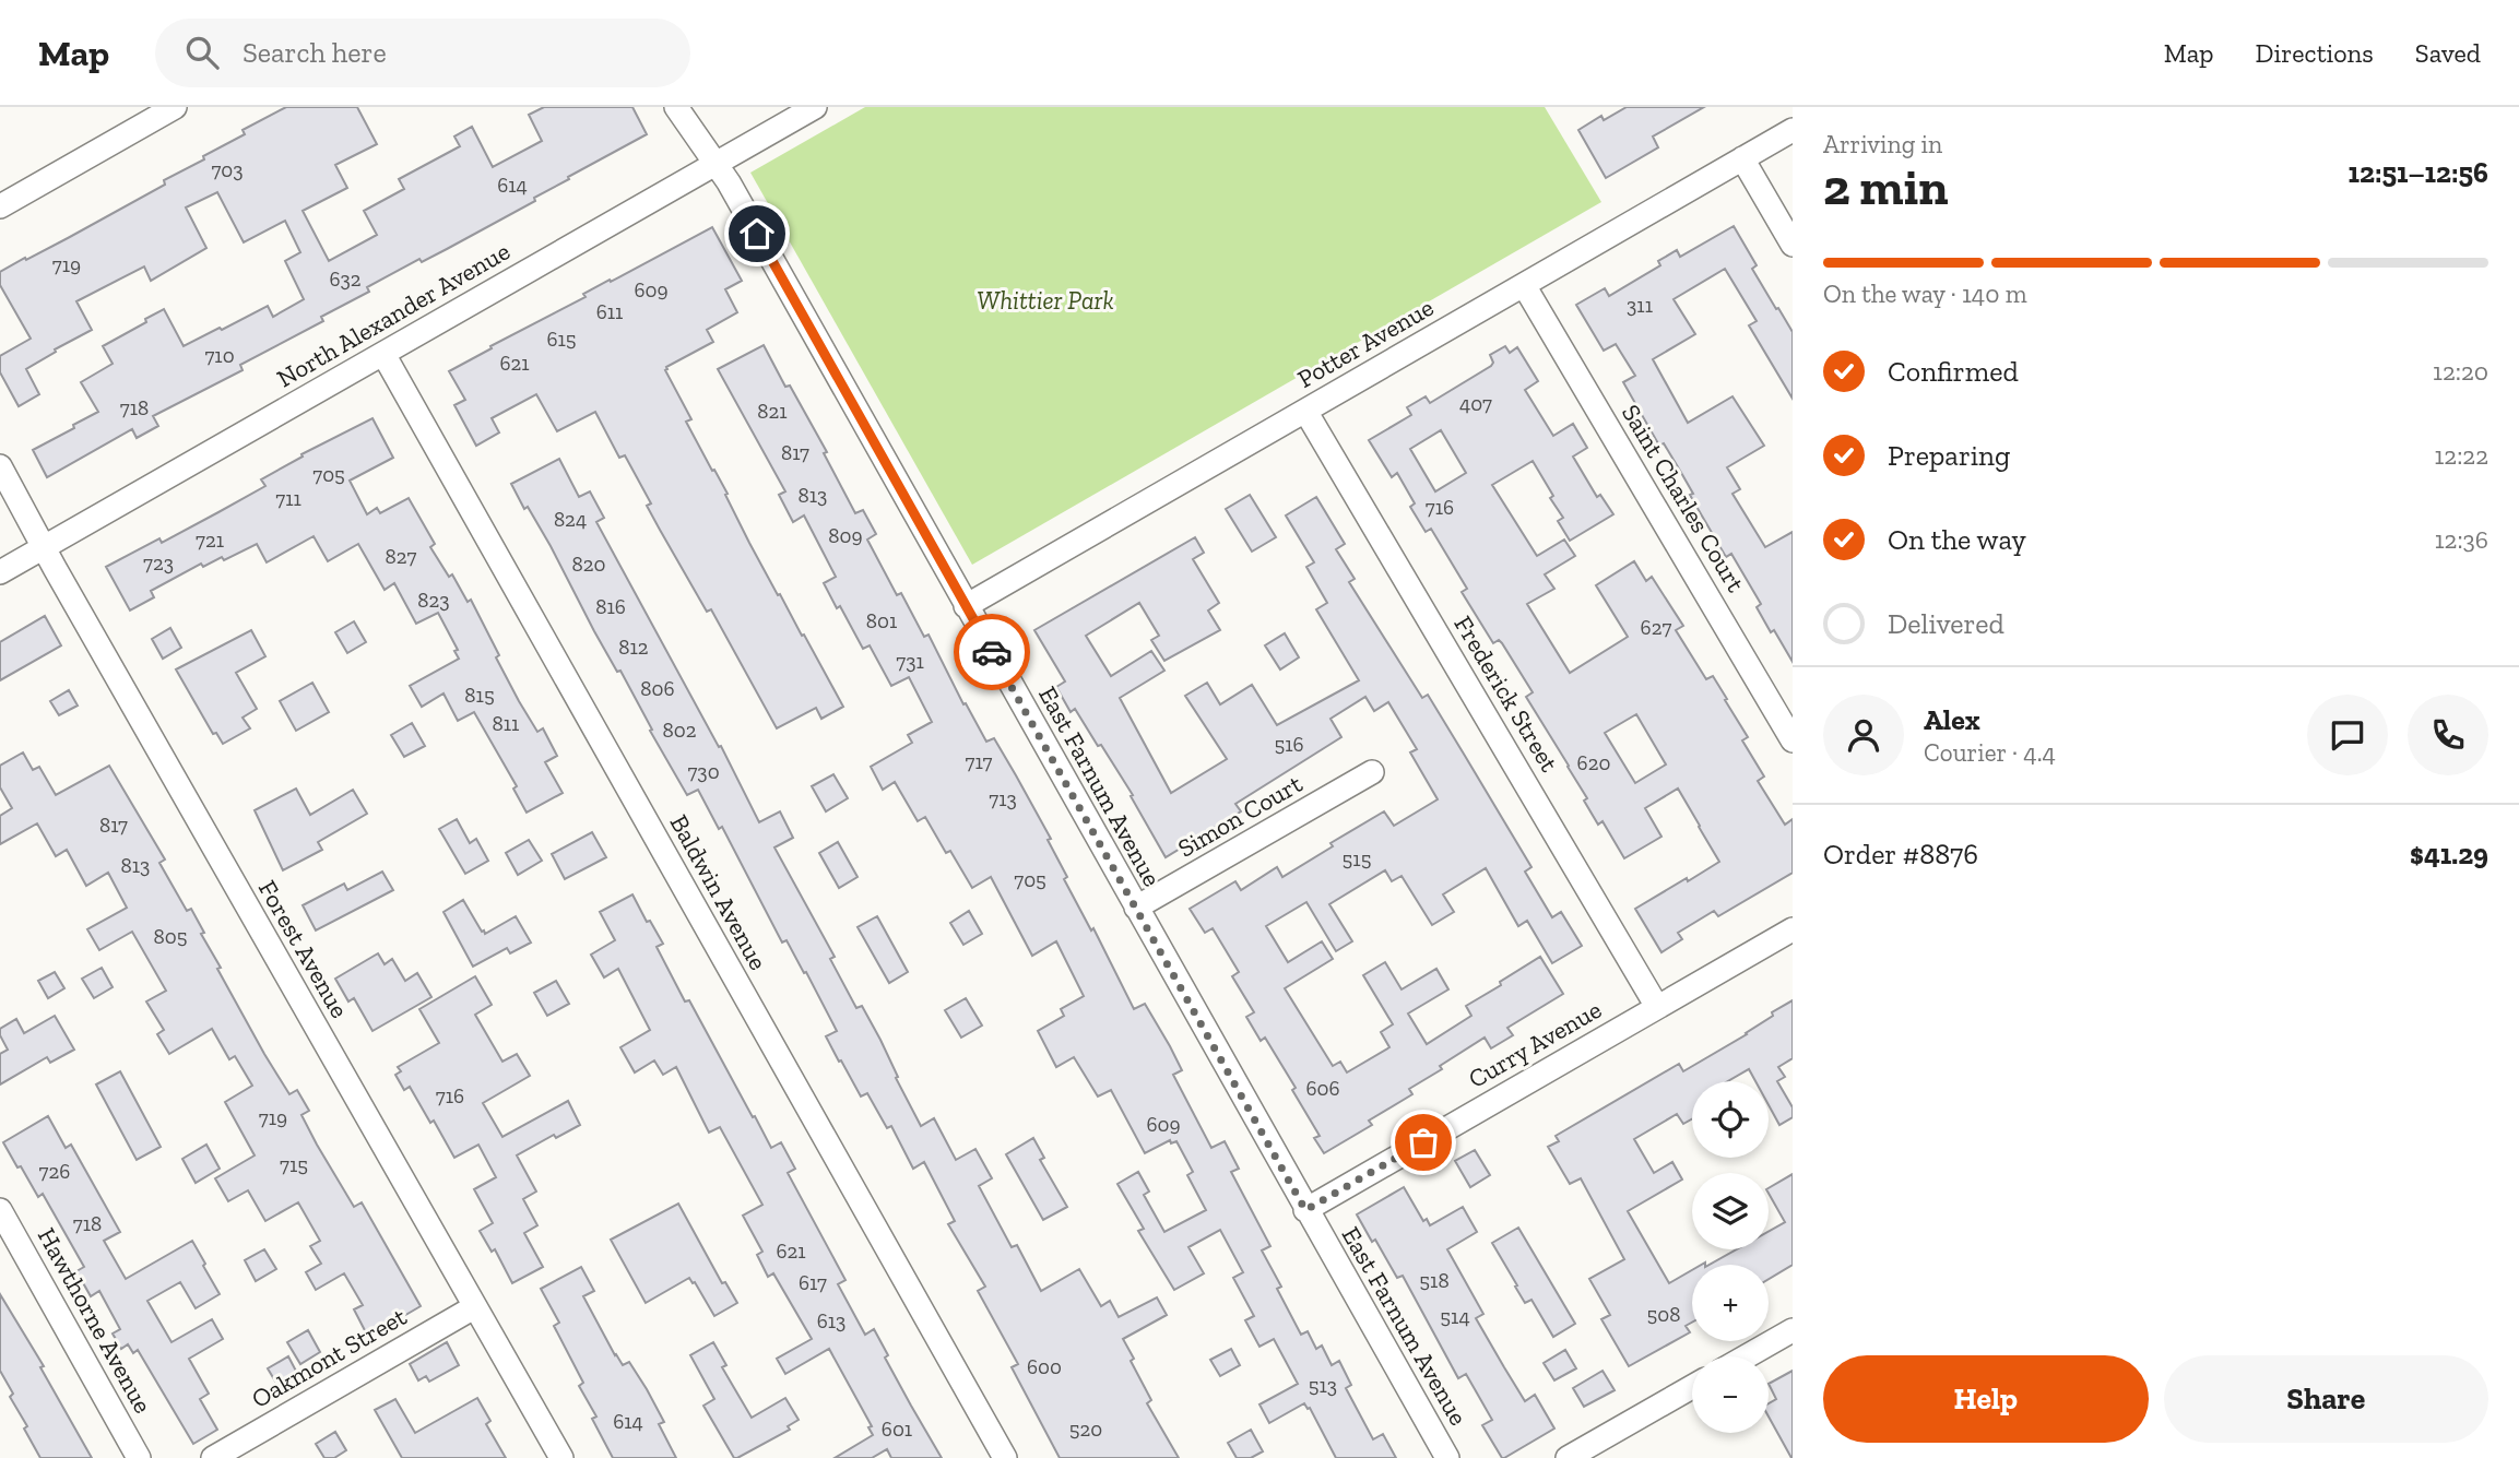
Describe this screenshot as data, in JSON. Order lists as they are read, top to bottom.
{
  "streets": {
    "street": [
      "North Alexander Avenue",
      "Potter Avenue",
      "Saint Charles Court",
      "Frederick Street",
      "East Farnum Avenue",
      "Simon Court",
      "Baldwin Avenue",
      "Forest Avenue",
      "Curry Avenue",
      "Hawthorne Avenue",
      "Oakmont Street"
    ]
  },
  "crossings": [
    ["North Alexander Avenue", "East Farnum Avenue"],
    ["North Alexander Avenue", "Baldwin Avenue"],
    ["North Alexander Avenue", "Forest Avenue"],
    ["Potter Avenue", "Saint Charles Court"],
    ["Potter Avenue", "Frederick Street"],
    ["Potter Avenue", "East Farnum Avenue"],
    ["Frederick Street", "Curry Avenue"],
    ["East Farnum Avenue", "Simon Court"],
    ["East Farnum Avenue", "Curry Avenue"],
    ["Forest Avenue", "Oakmont Street"]
  ],
  "parks": ["Whittier Park"],
  "house_numbers": [
    "703",
    "614",
    "719",
    "632",
    "609",
    "311",
    "611",
    "615",
    "710",
    "621",
    "407",
    "718",
    "821",
    "817",
    "705",
    "813",
    "711",
    "716",
    "824",
    "809",
    "721",
    "827",
    "723",
    "820",
    "823",
    "816",
    "801",
    "627",
    "812",
    "731",
    "806",
    "815",
    "811",
    "802",
    "516",
    "717",
    "620",
    "730",
    "713",
    "817",
    "515",
    "813",
    "705",
    "805",
    "606",
    "716",
    "719",
    "609",
    "715",
    "726",
    "718",
    "621",
    "518",
    "617",
    "508",
    "514",
    "613",
    "600",
    "513",
    "614",
    "601",
    "520"
  ],
  "page": {
    "header": "Map",
    "search": "Search here",
    "nav": ["Map", "Directions", "Saved"],
    "heading": ["2 min", "Arriving in", "12:51–12:56"],
    "panel": [
      "Alex",
      "Courier · 4.4",
      "Order #8876",
      "$41.29"
    ],
    "bar": "On the way · 140 m",
    "list": [
      ["Confirmed", "12:20"],
      ["Preparing", "12:22"],
      ["On the way", "12:36"],
      "Delivered"
    ],
    "map_buttons": ["+", "−"],
    "buttons": ["Help", "Share"]
  }
}
